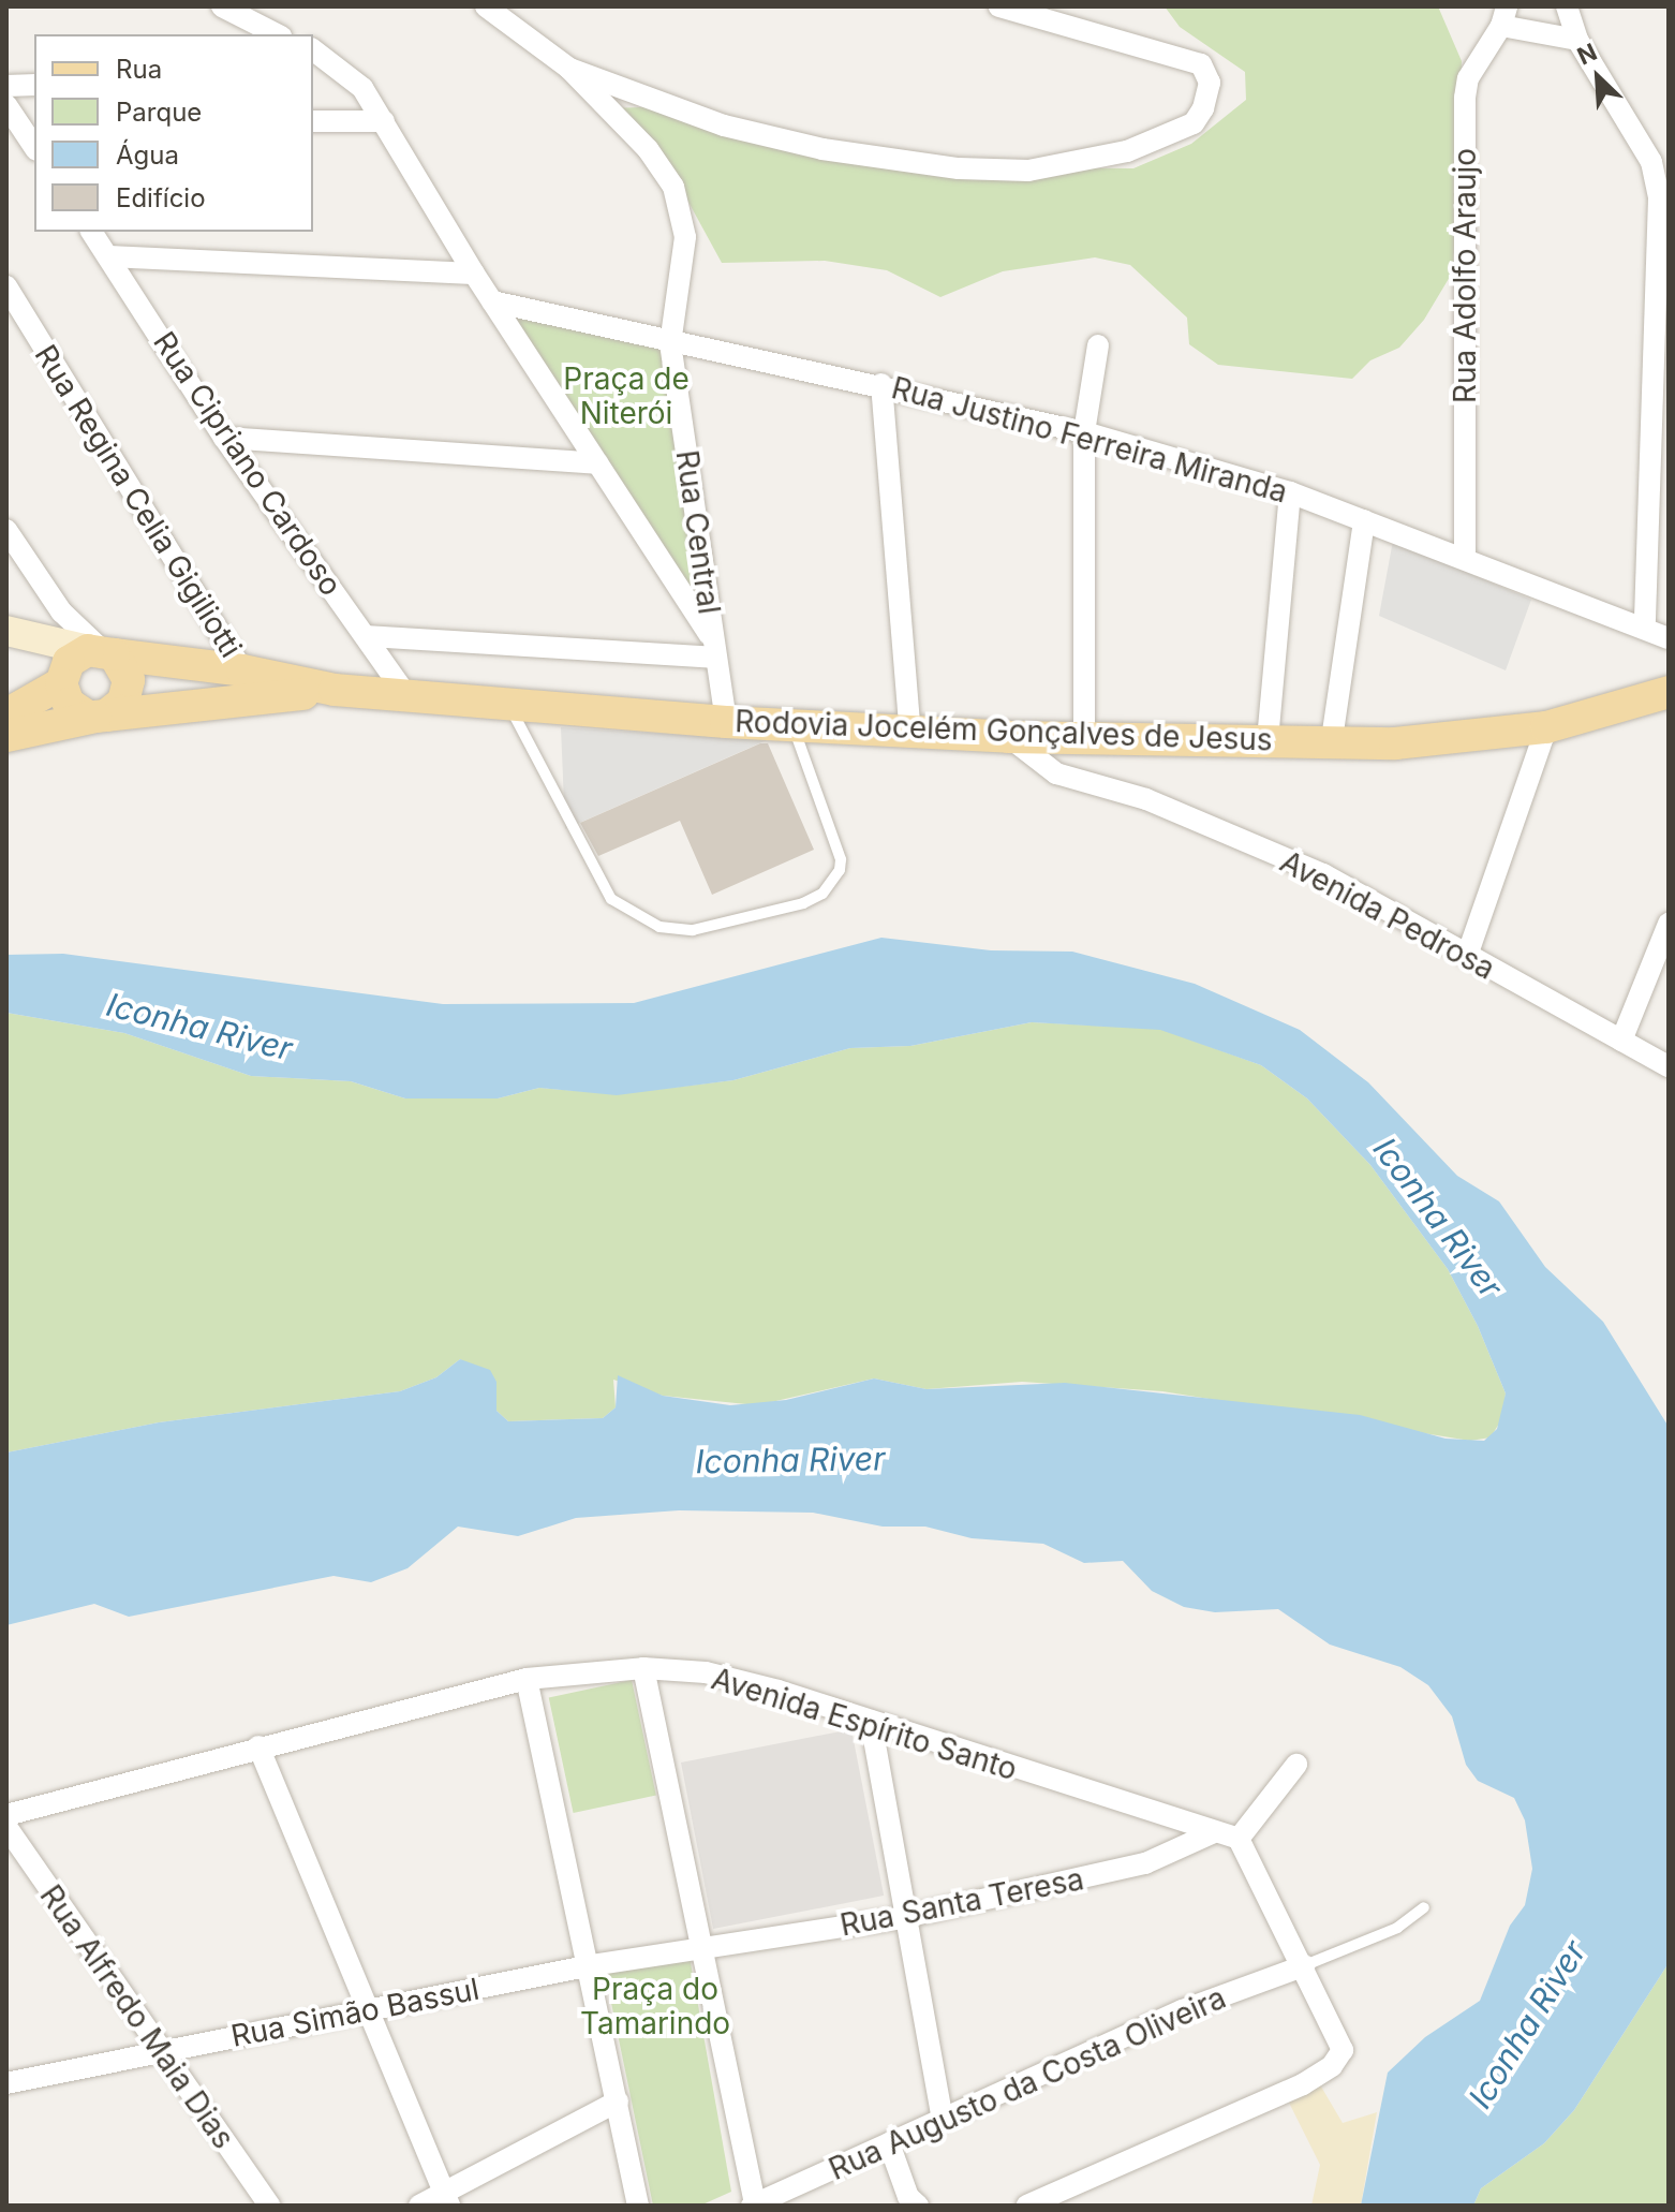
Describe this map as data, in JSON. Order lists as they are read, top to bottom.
{
  "streets": {
    "main road": ["Rodovia Jocelém Gonçalves de Jesus"],
    "street": [
      "Rua Adolfo Araujo",
      "Rua Justino Ferreira Miranda",
      "Rua Cipriano Cardoso",
      "Rua Regina Celia Gigiliotti",
      "Rua Central",
      "Avenida Pedrosa",
      "Avenida Espírito Santo",
      "Rua Santa Teresa",
      "Rua Simão Bassul",
      "Rua Alfredo Maia Dias",
      "Rua Augusto da Costa Oliveira"
    ]
  },
  "crossings": [
    ["Rua Adolfo Araujo", "Rua Justino Ferreira Miranda"],
    ["Rua Justino Ferreira Miranda", "Rua Central"],
    ["Rua Cipriano Cardoso", "Rodovia Jocelém Gonçalves de Jesus"],
    ["Rua Regina Celia Gigiliotti", "Rodovia Jocelém Gonçalves de Jesus"],
    ["Rua Central", "Rodovia Jocelém Gonçalves de Jesus"],
    ["Rodovia Jocelém Gonçalves de Jesus", "Avenida Pedrosa"],
    ["Avenida Espírito Santo", "Rua Santa Teresa"],
    ["Rua Santa Teresa", "Rua Simão Bassul"],
    ["Rua Simão Bassul", "Rua Alfredo Maia Dias"]
  ],
  "water": ["Iconha River"],
  "parks": ["Praça de Niterói", "Praça do Tamarindo"],
  "legend": [
    "Rua",
    "Parque",
    "Água",
    "Edifício"
  ],
  "north": "top left"
}
